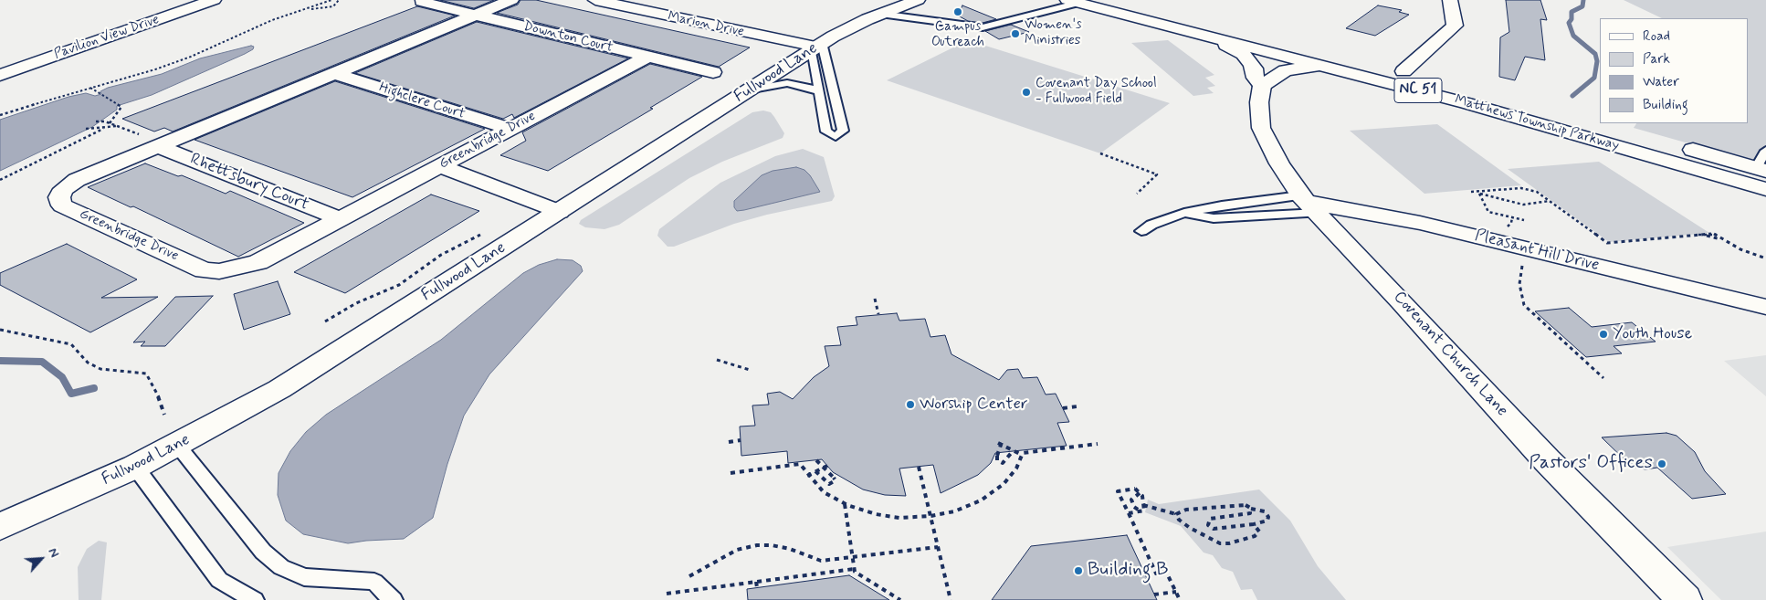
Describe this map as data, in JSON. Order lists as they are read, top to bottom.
{
  "streets": {
    "street": [
      "Marion Drive",
      "Pavilion View Drive",
      "Downton Court",
      "Fullwood Lane",
      "NC 51",
      "Highclere Court",
      "Matthews Township Parkway",
      "Greenbridge Drive",
      "Rhettsbury Court",
      "Pleasant Hill Drive",
      "Covenant Church Lane"
    ]
  },
  "crossings": [
    ["Marion Drive", "Fullwood Lane"],
    ["Downton Court", "Greenbridge Drive"],
    ["Highclere Court", "Greenbridge Drive"],
    ["Greenbridge Drive", "Rhettsbury Court"],
    ["Pleasant Hill Drive", "Covenant Church Lane"]
  ],
  "places": [
    "Campus Outreach",
    "Women's Ministries",
    "Covenant Day School - Fullwood Field",
    "Youth House",
    "Worship Center",
    "Pastors' Offices",
    "Building B"
  ],
  "legend": [
    "Road",
    "Park",
    "Water",
    "Building"
  ],
  "north": "top right"
}
